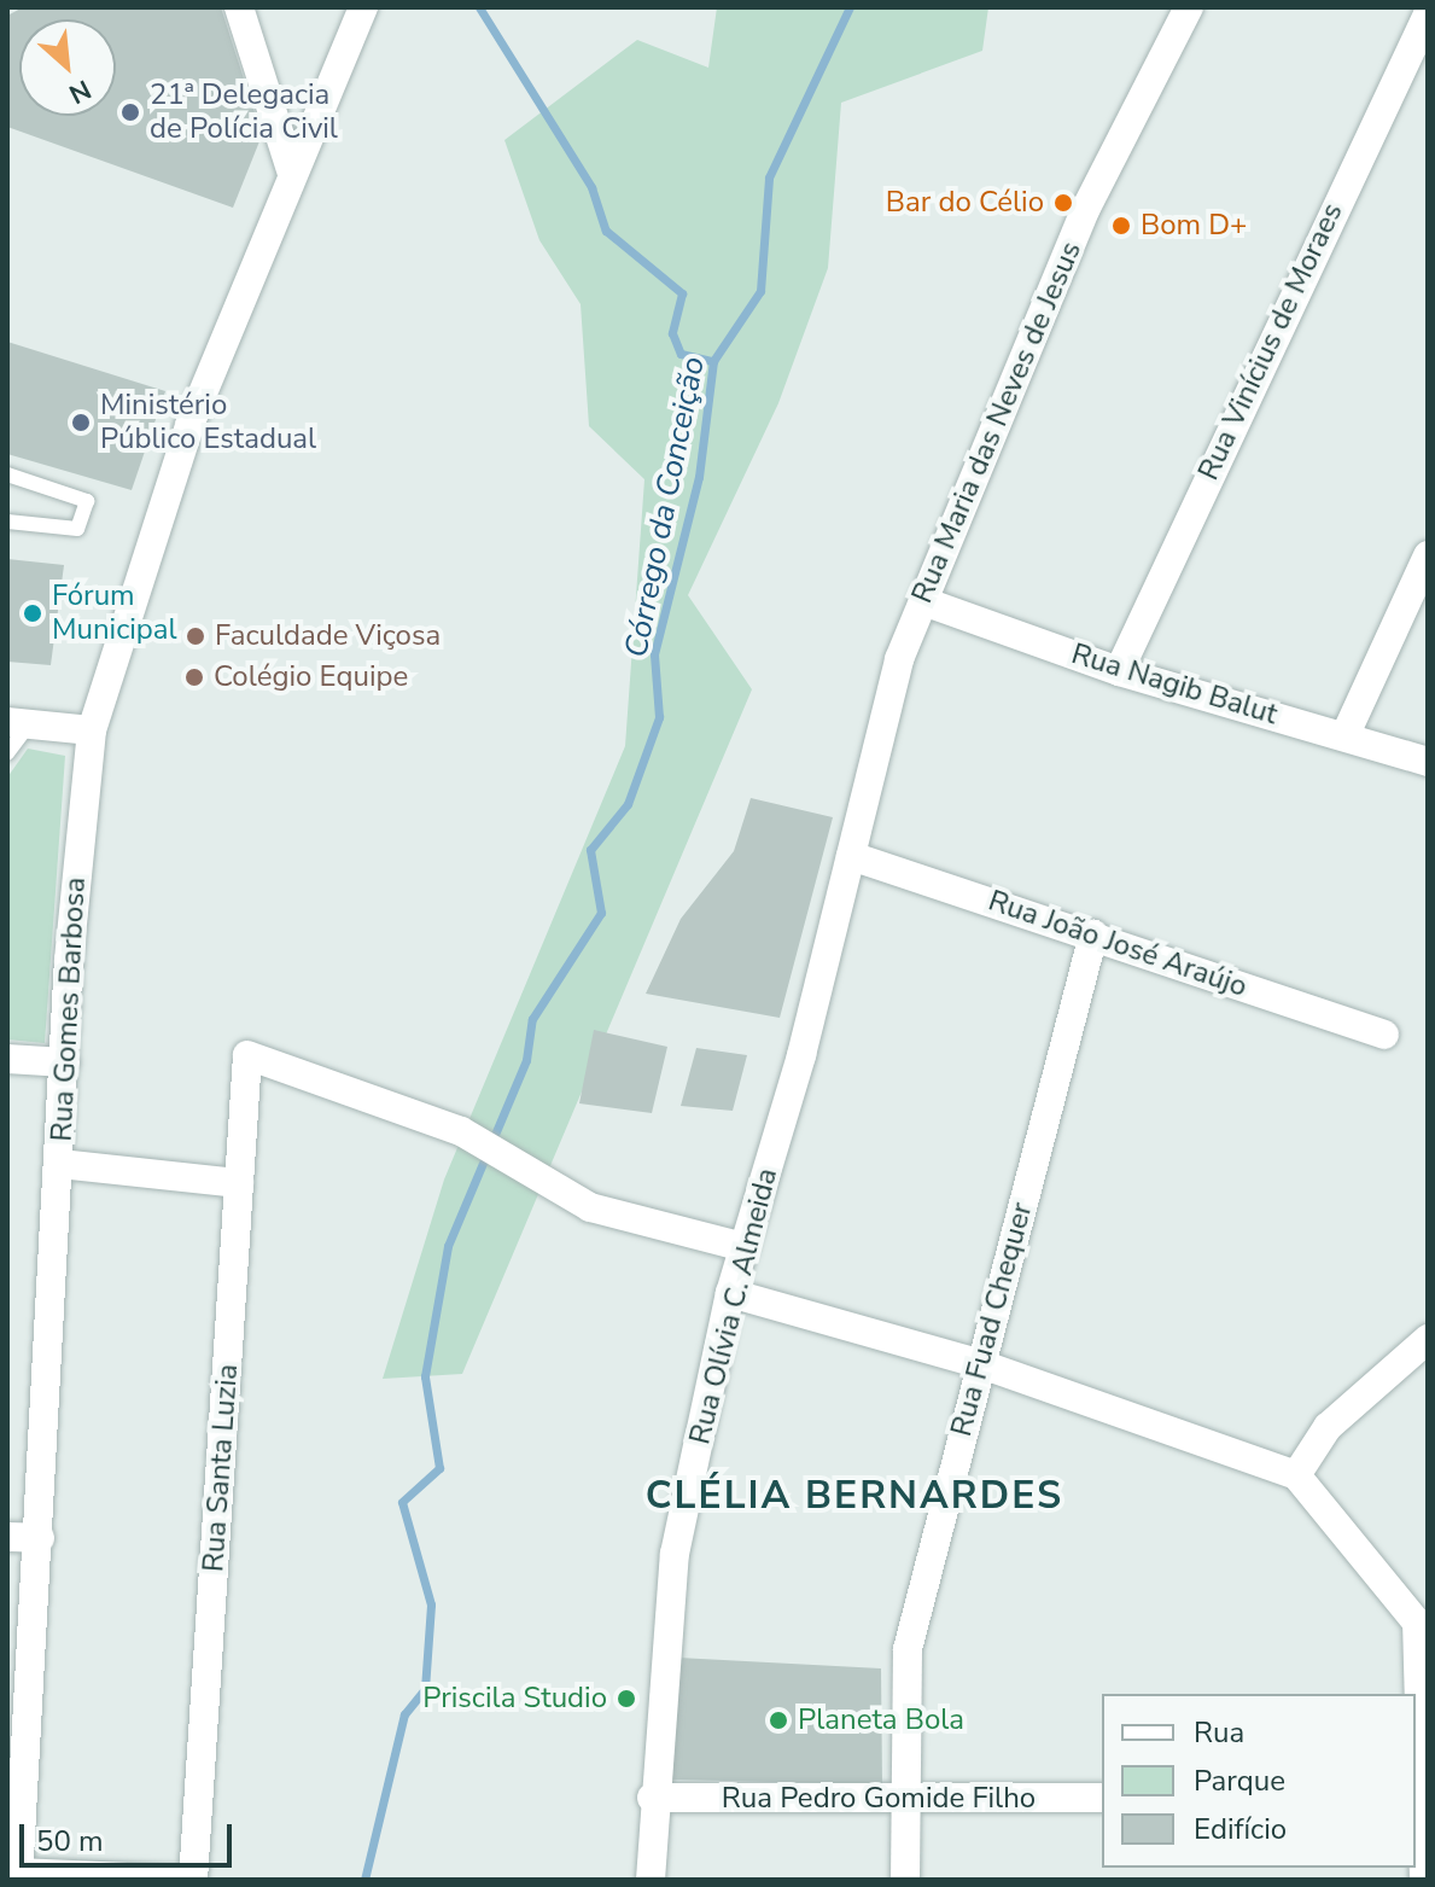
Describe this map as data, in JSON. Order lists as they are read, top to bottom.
{
  "streets": {
    "street": [
      "Rua Vinícius de Moraes",
      "Rua Maria das Neves de Jesus",
      "Rua Nagib Balut",
      "Rua João José Araújo",
      "Rua Gomes Barbosa",
      "Rua Olívia C. Almeida",
      "Rua Fuad Chequer",
      "Rua Santa Luzia",
      "Rua Pedro Gomide Filho"
    ]
  },
  "crossings": [
    ["Rua Vinícius de Moraes", "Rua Nagib Balut"],
    ["Rua Maria das Neves de Jesus", "Rua Nagib Balut"],
    ["Rua Maria das Neves de Jesus", "Rua João José Araújo"],
    ["Rua Maria das Neves de Jesus", "Rua Olívia C. Almeida"],
    ["Rua João José Araújo", "Rua Olívia C. Almeida"],
    ["Rua João José Araújo", "Rua Fuad Chequer"],
    ["Rua Olívia C. Almeida", "Rua Santa Luzia"],
    ["Rua Olívia C. Almeida", "Rua Pedro Gomide Filho"],
    ["Rua Fuad Chequer", "Rua Pedro Gomide Filho"]
  ],
  "districts": ["CLÉLIA BERNARDES"],
  "water": ["Córrego da Conceição"],
  "places": [
    "21ª Delegacia de Polícia Civil",
    "Bar do Célio",
    "Bom D+",
    "Ministério Público Estadual",
    "Fórum Municipal",
    "Faculdade Viçosa",
    "Colégio Equipe",
    "Priscila Studio",
    "Planeta Bola"
  ],
  "legend": ["Rua", "Parque", "Edifício"],
  "scale_bar": "50 m",
  "north": "bottom right"
}
